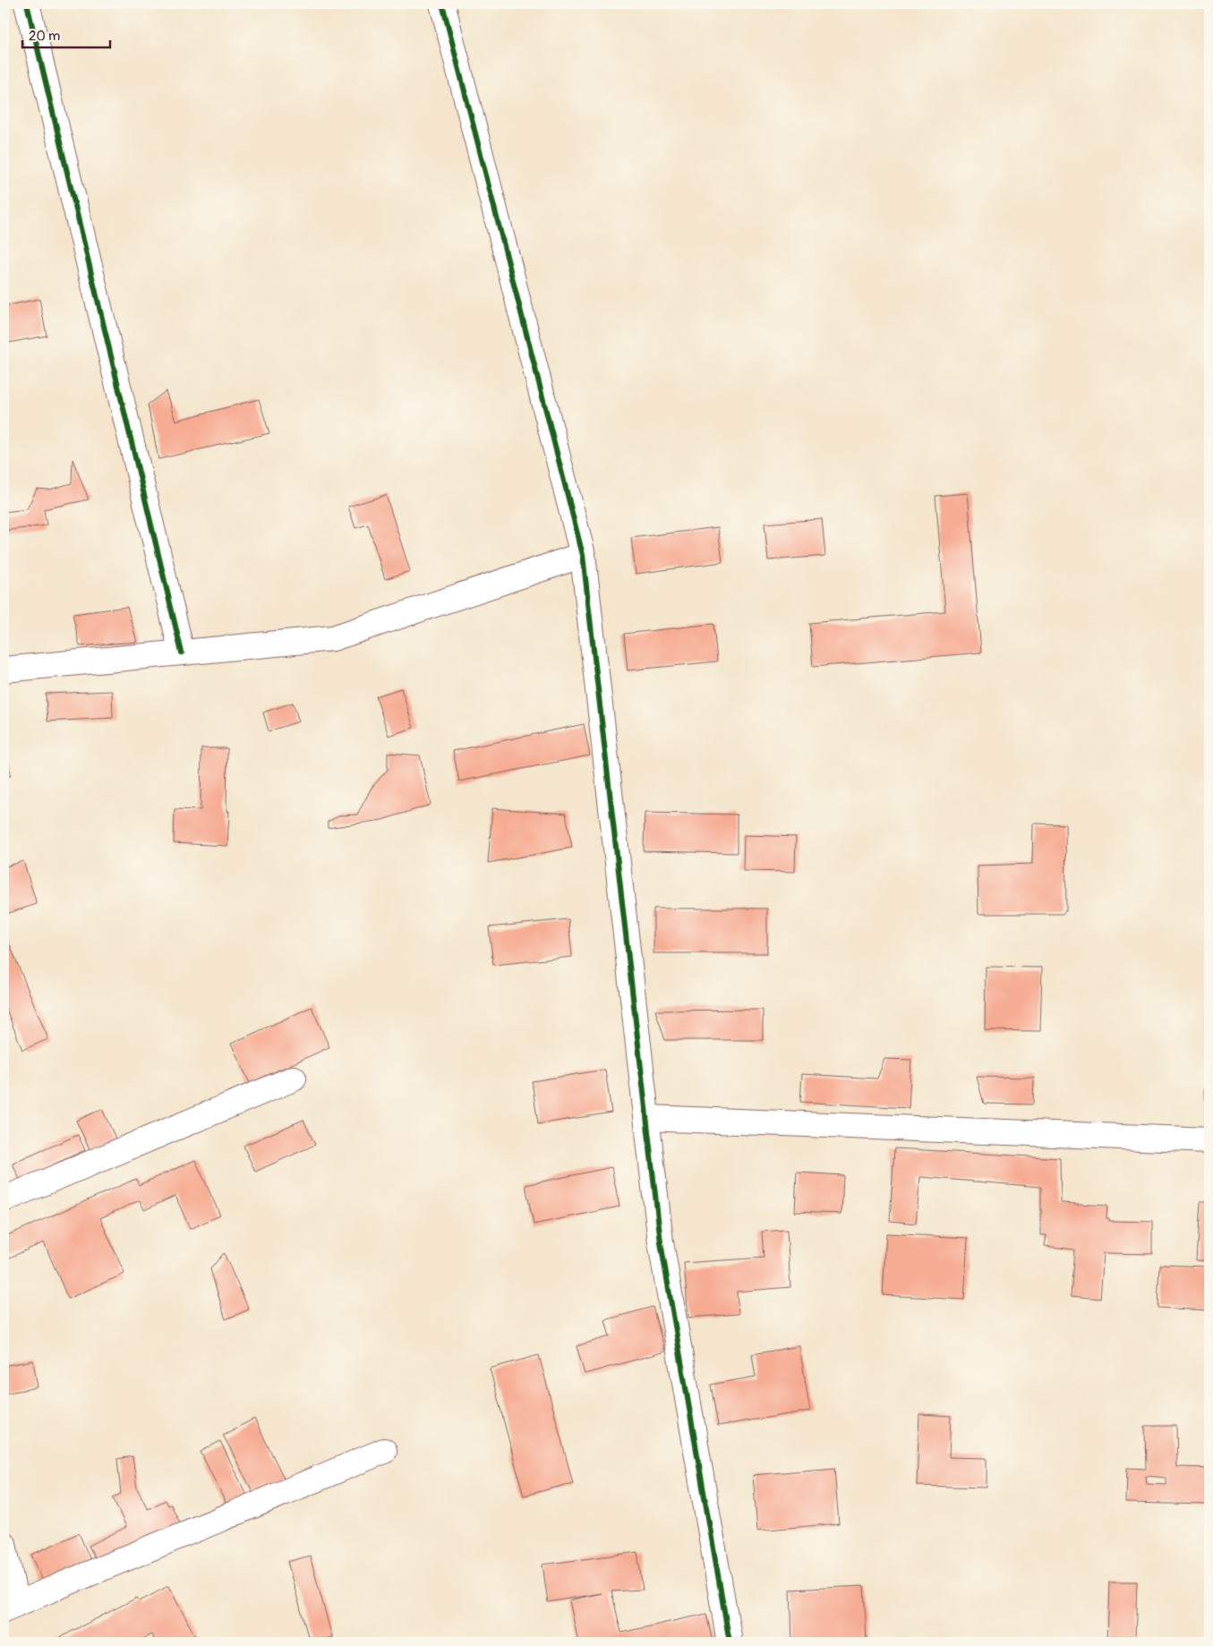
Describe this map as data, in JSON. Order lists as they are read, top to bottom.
{
  "scale_bar": "20 m"
}
